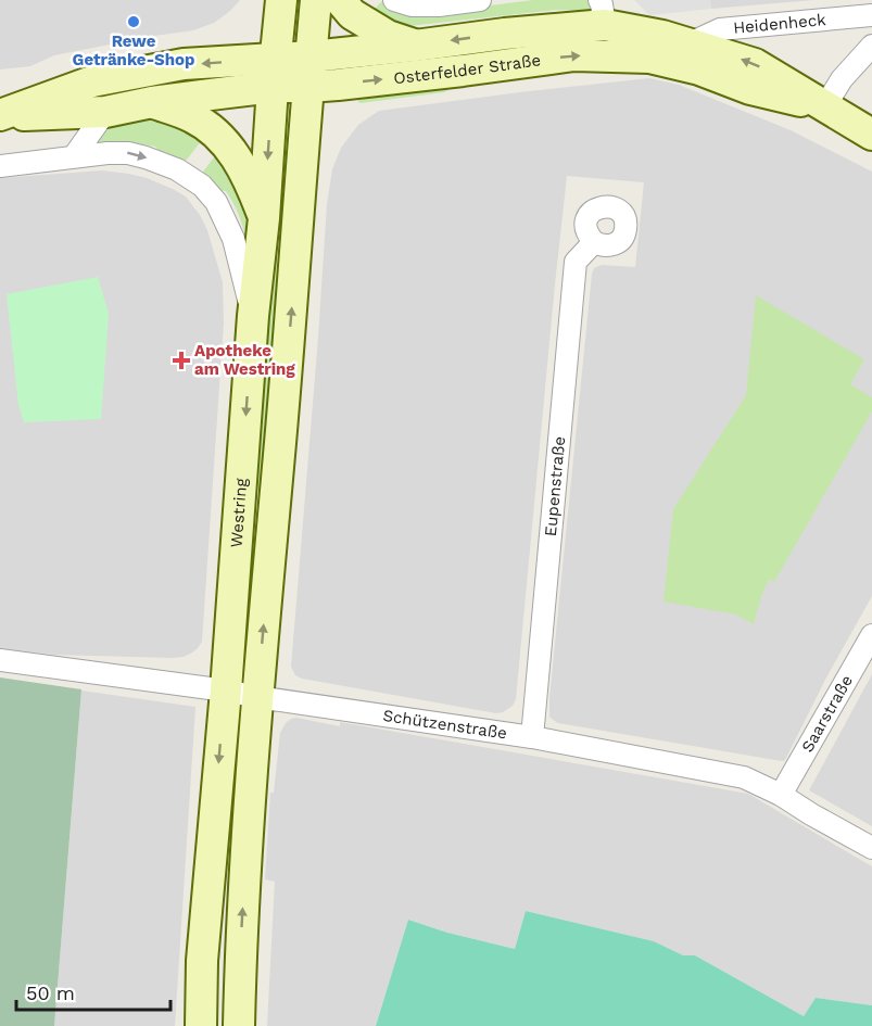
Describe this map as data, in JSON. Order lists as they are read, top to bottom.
{
  "streets": {
    "main road": ["Osterfelder Straße", "Westring"],
    "street": [
      "Heidenheck",
      "Eupenstraße",
      "Saarstraße",
      "Schützenstraße"
    ]
  },
  "crossings": [
    ["Heidenheck", "Osterfelder Straße"],
    ["Osterfelder Straße", "Westring"],
    ["Eupenstraße", "Schützenstraße"],
    ["Westring", "Schützenstraße"],
    ["Saarstraße", "Schützenstraße"]
  ],
  "places": {
    "other": ["Rewe Getränke-Shop"],
    "health": ["Apotheke am Westring"]
  },
  "scale_bar": "50 m"
}
